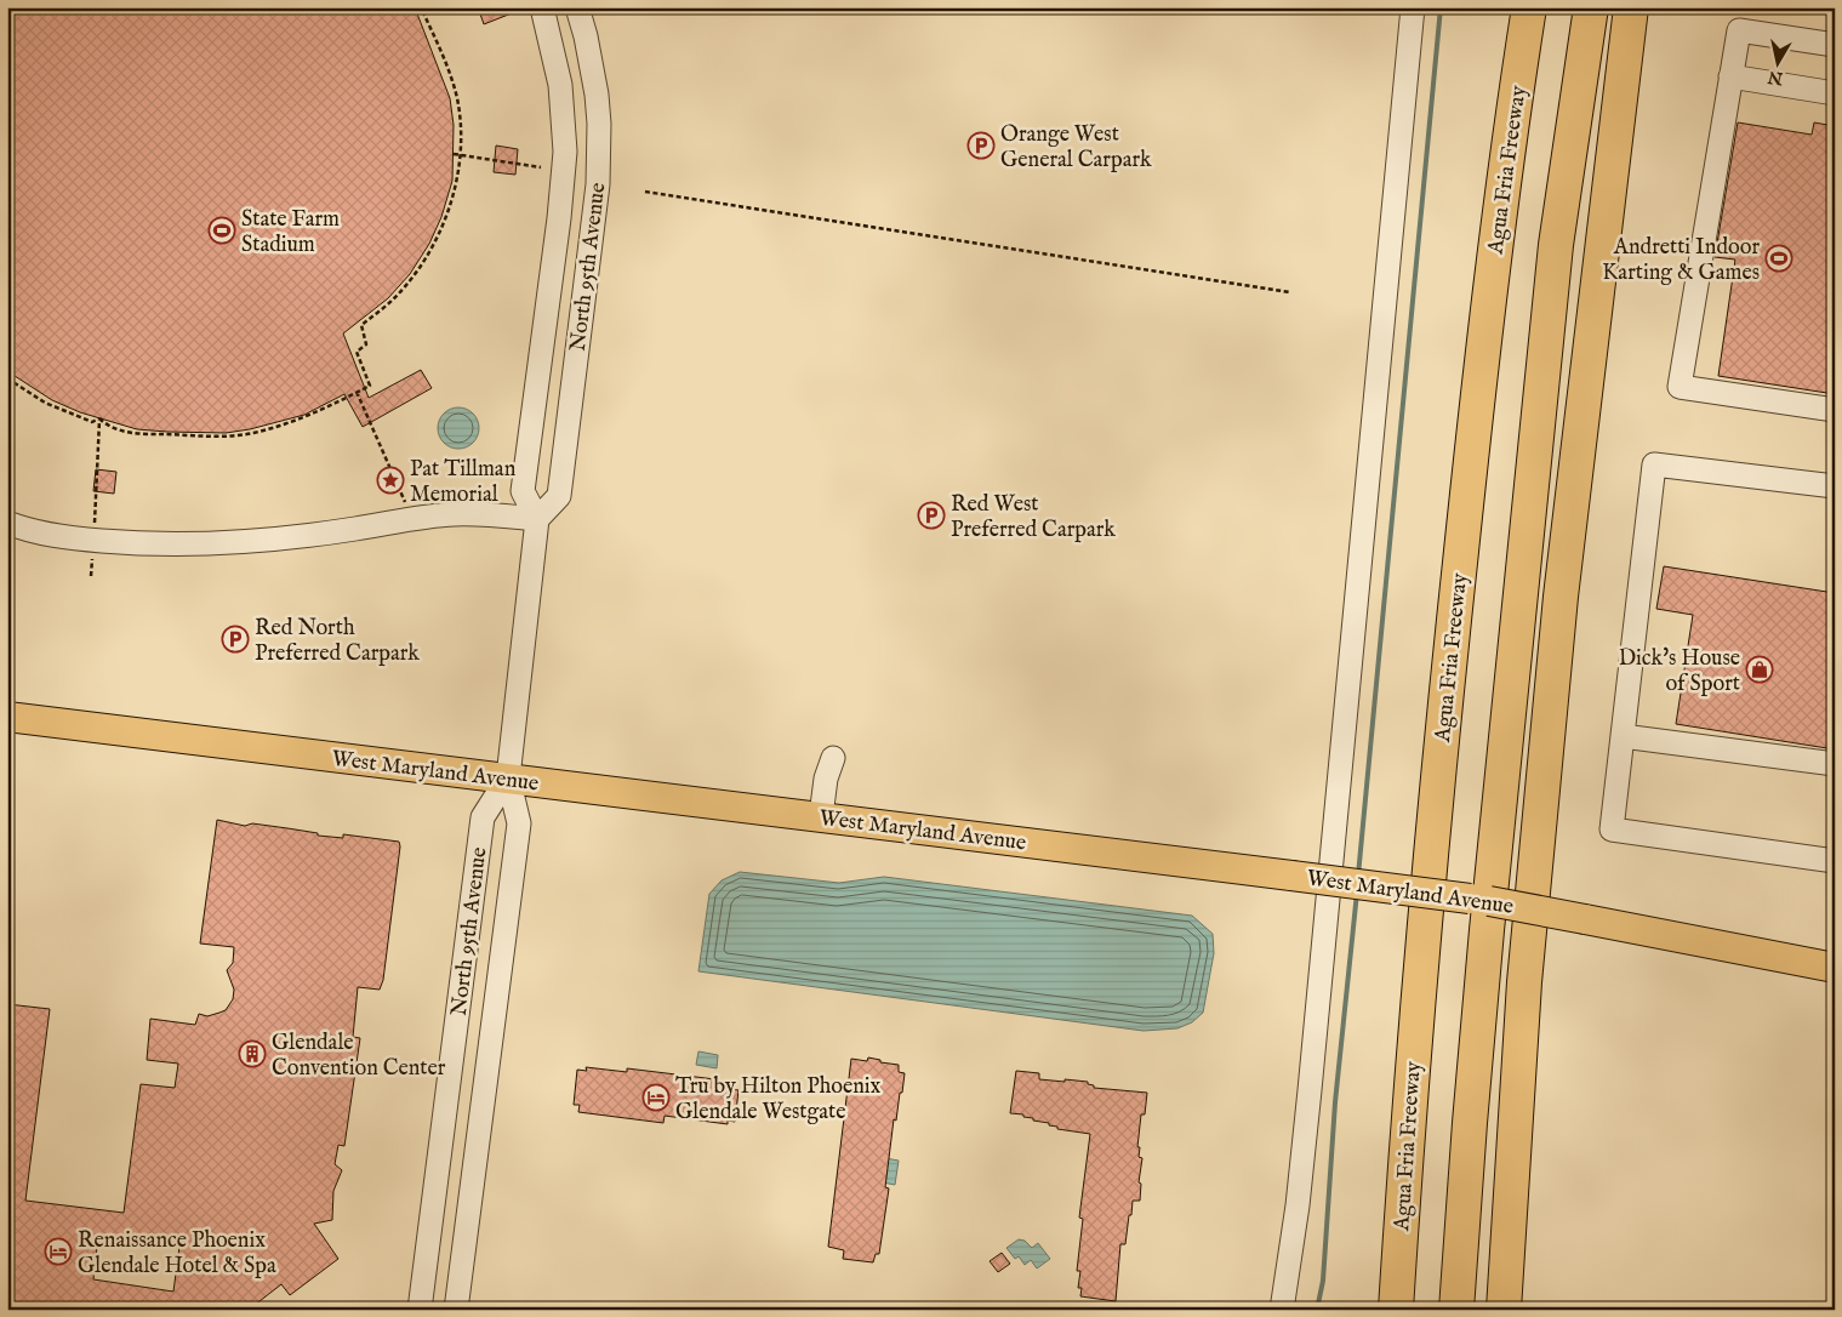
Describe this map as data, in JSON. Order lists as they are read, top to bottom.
{
  "streets": {
    "highway": ["Agua Fria Freeway"],
    "main road": ["West Maryland Avenue"],
    "street": ["North 95th Avenue"]
  },
  "crossings": [
    ["North 95th Avenue", "West Maryland Avenue"]
  ],
  "places": {
    "parking": ["Orange West General Carpark", "Red West Preferred Carpark", "Red North Preferred Carpark"],
    "sports": ["State Farm Stadium", "Andretti Indoor Karting & Games"],
    "place": ["Pat Tillman Memorial"],
    "shop": ["Dick's House of Sport"],
    "building": ["Glendale Convention Center"],
    "hotel": ["Tru by Hilton Phoenix Glendale Westgate", "Renaissance Phoenix Glendale Hotel & Spa"]
  },
  "north": "bottom"
}
